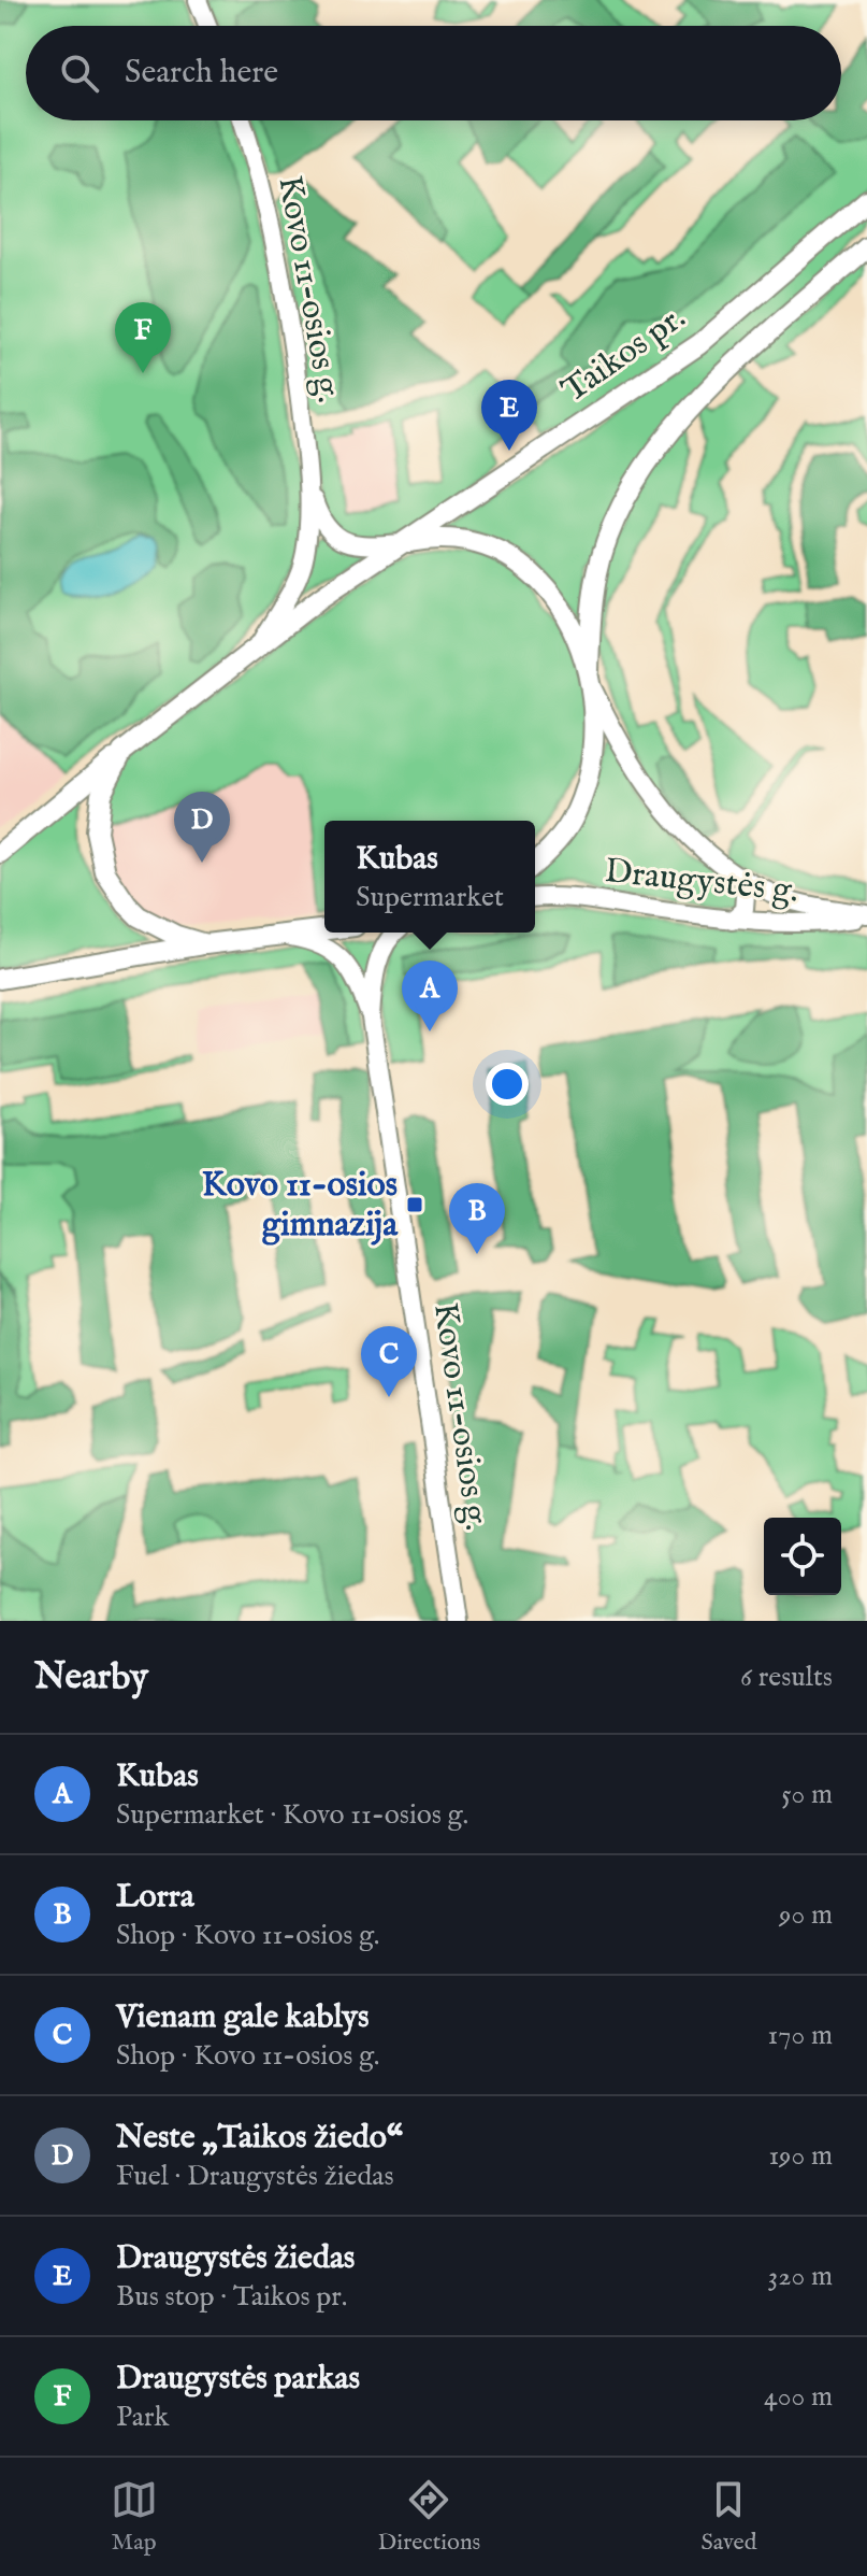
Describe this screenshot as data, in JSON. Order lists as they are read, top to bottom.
{
  "streets": {
    "main road": ["Kovo 11-osios g.", "Taikos pr.", "Draugystės g."]
  },
  "crossings": [
    ["Kovo 11-osios g.", "Taikos pr."]
  ],
  "places": {
    "transit": ["Kovo 11-osios gimnazija"]
  },
  "page": {
    "search": "Search here",
    "pins": [
      "F",
      "E",
      "D",
      "A",
      "B",
      "C"
    ],
    "popup": ["Kubas", "Supermarket"],
    "heading": ["Nearby", "6 results"],
    "list": [
      {
        "mark": "A",
        "name": "Kubas",
        "note": "Supermarket · Kovo 11-osios g.",
        "value": "50 m"
      },
      {
        "mark": "B",
        "name": "Lorra",
        "note": "Shop · Kovo 11-osios g.",
        "value": "90 m"
      },
      {
        "mark": "C",
        "name": "Vienam gale kablys",
        "note": "Shop · Kovo 11-osios g.",
        "value": "170 m"
      },
      {
        "mark": "D",
        "name": "Neste „Taikos žiedo“",
        "note": "Fuel · Draugystės žiedas",
        "value": "190 m"
      },
      {
        "mark": "E",
        "name": "Draugystės žiedas",
        "note": "Bus stop · Taikos pr.",
        "value": "320 m"
      },
      {
        "mark": "F",
        "name": "Draugystės parkas",
        "note": "Park",
        "value": "400 m"
      }
    ],
    "nav": ["Map", "Directions", "Saved"]
  }
}
